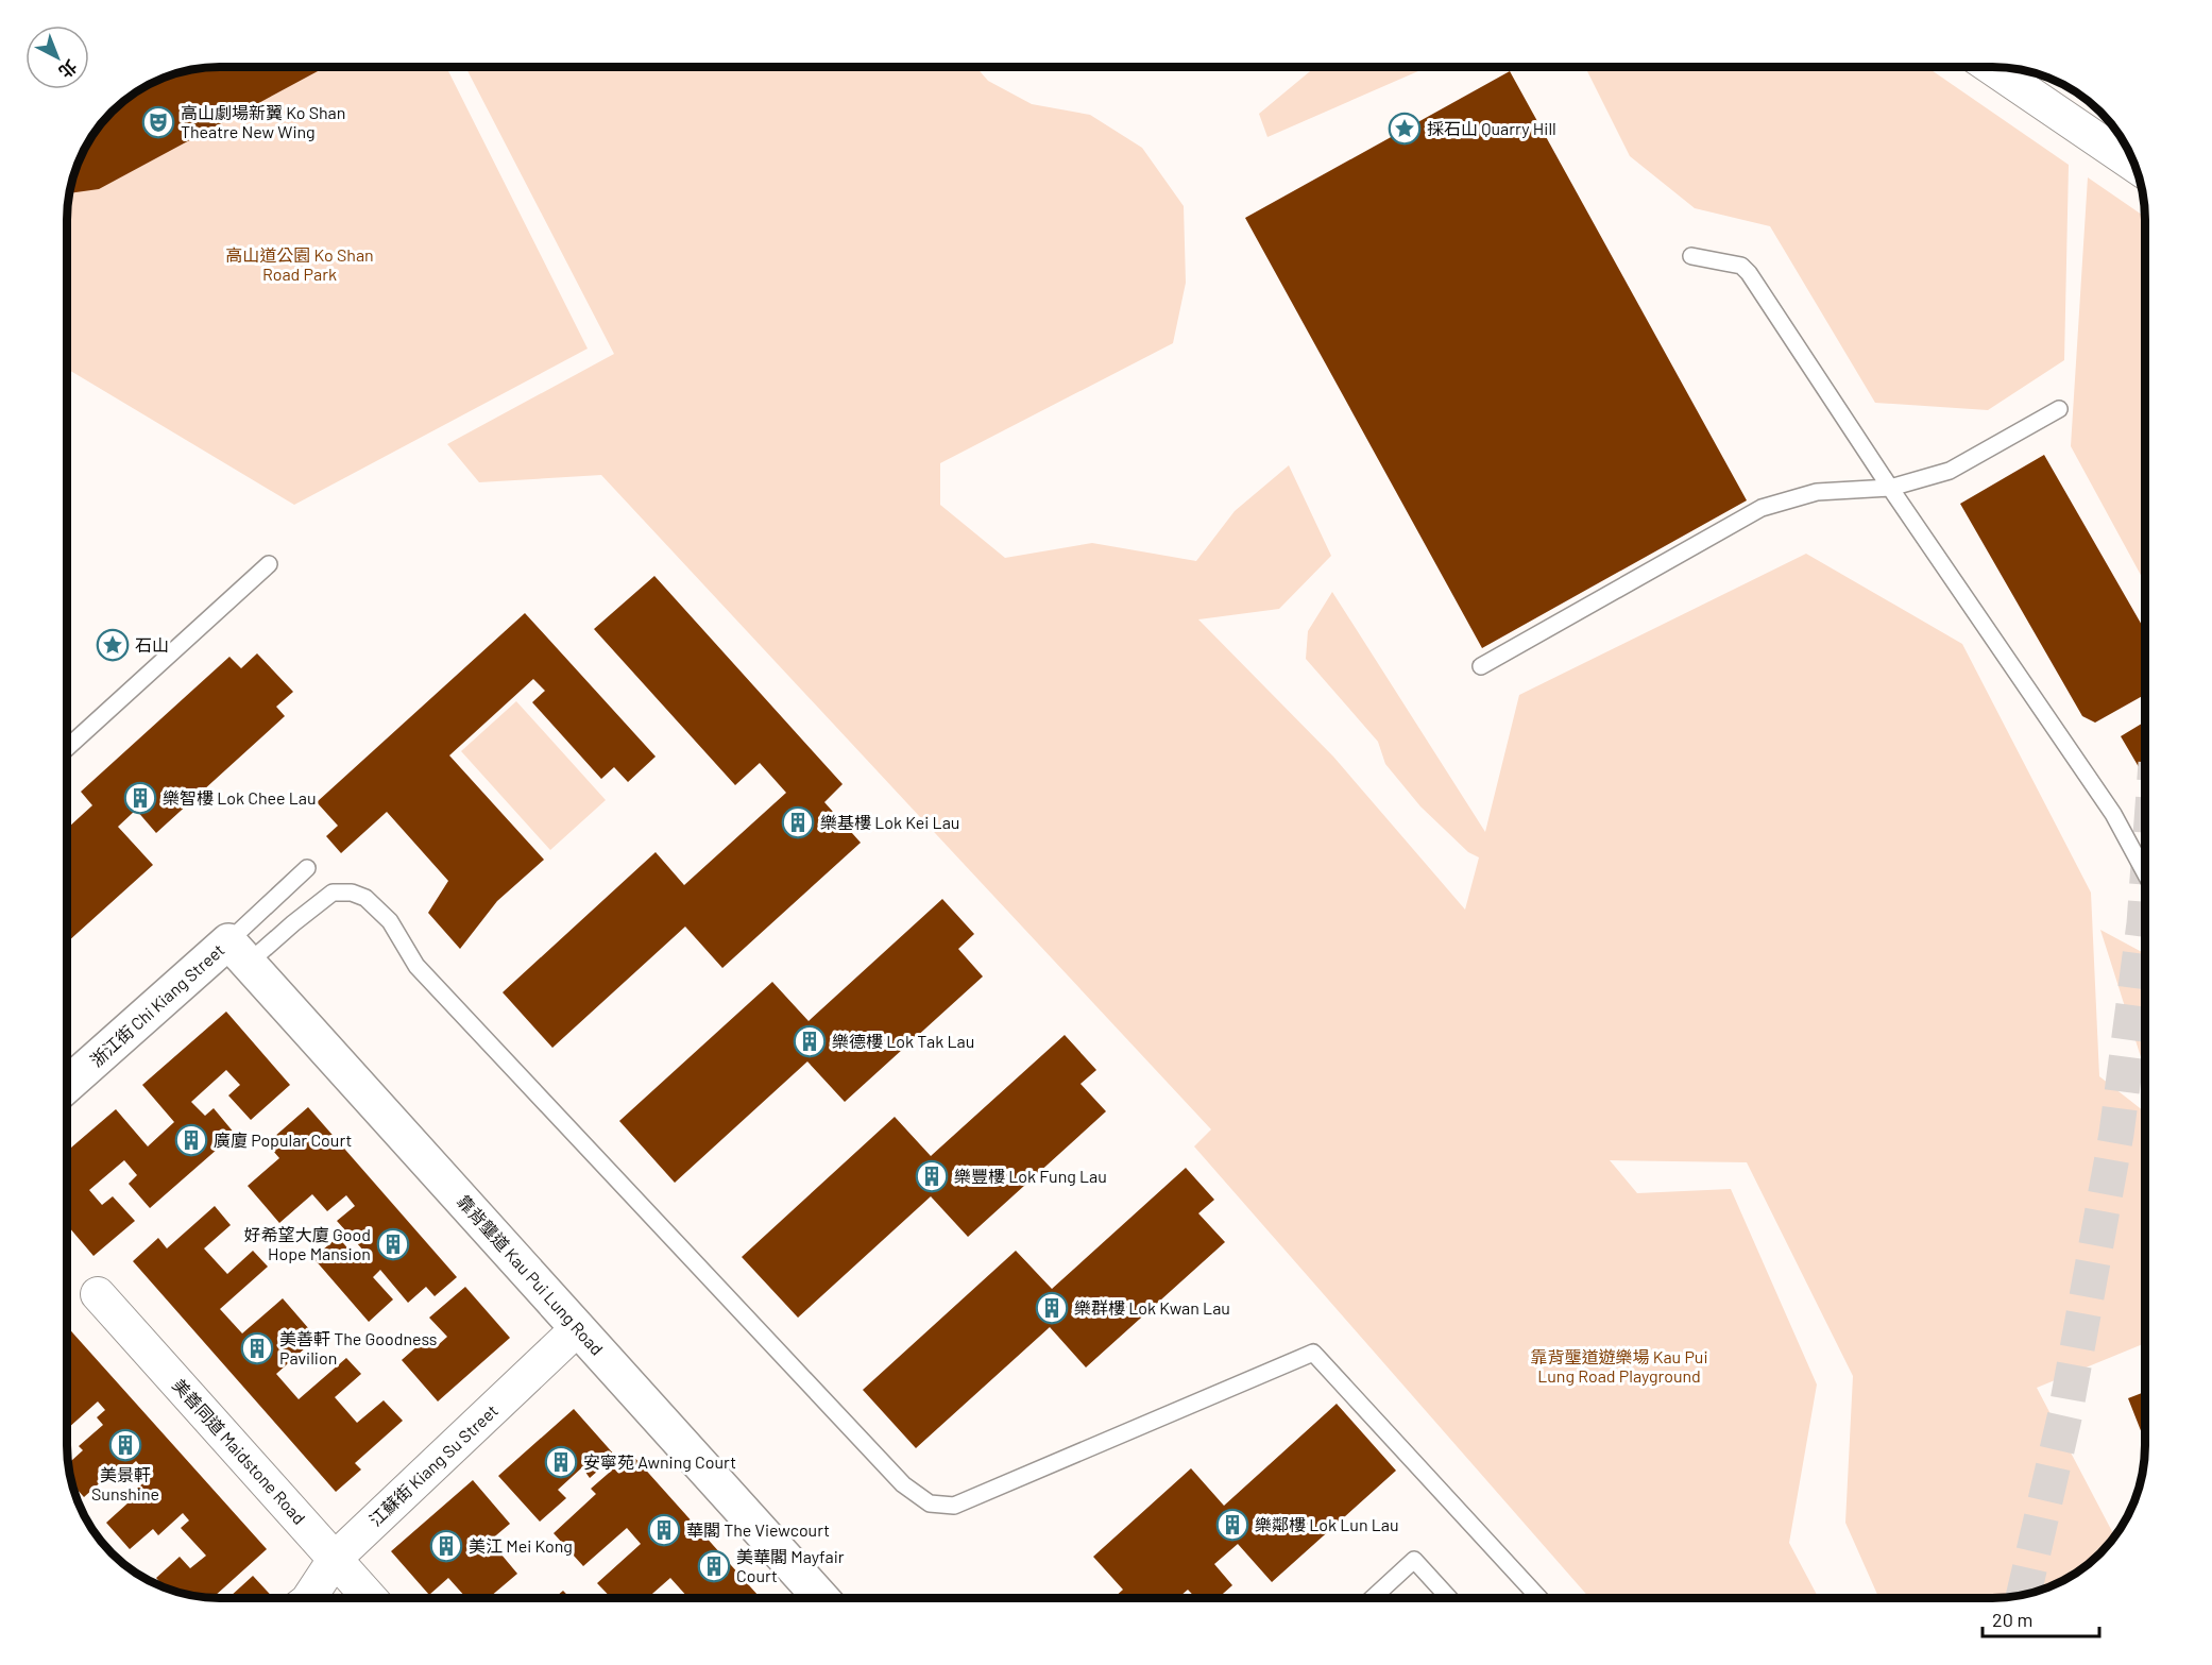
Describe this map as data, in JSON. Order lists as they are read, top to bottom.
{
  "streets": {
    "street": [
      "浙江街 Chi Kiang Street",
      "靠背壟道 Kau Pui Lung Road",
      "美善同道 Maidstone Road",
      "江蘇街 Kiang Su Street"
    ]
  },
  "crossings": [
    ["浙江街 Chi Kiang Street", "靠背壟道 Kau Pui Lung Road"],
    ["靠背壟道 Kau Pui Lung Road", "江蘇街 Kiang Su Street"],
    ["美善同道 Maidstone Road", "江蘇街 Kiang Su Street"]
  ],
  "parks": ["高山道公園 Ko Shan Road Park", "靠背壟道遊樂場 Kau Pui Lung Road Playground"],
  "places": {
    "theatre": ["高山劇場新翼 Ko Shan Theatre New Wing"],
    "place": ["採石山 Quarry Hill", "石山"],
    "building": [
      "樂智樓 Lok Chee Lau",
      "樂基樓 Lok Kei Lau",
      "樂德樓 Lok Tak Lau",
      "廣廈 Popular Court",
      "樂豐樓 Lok Fung Lau",
      "好希望大廈 Good Hope Mansion",
      "樂群樓 Lok Kwan Lau",
      "美善軒 The Goodness Pavilion",
      "美景軒 Sunshine",
      "安寧苑 Awning Court",
      "樂鄰樓 Lok Lun Lau",
      "華閣 The Viewcourt",
      "美江 Mei Kong",
      "美華閣 Mayfair Court"
    ]
  },
  "scale_bar": "20 m",
  "north": "bottom right"
}
